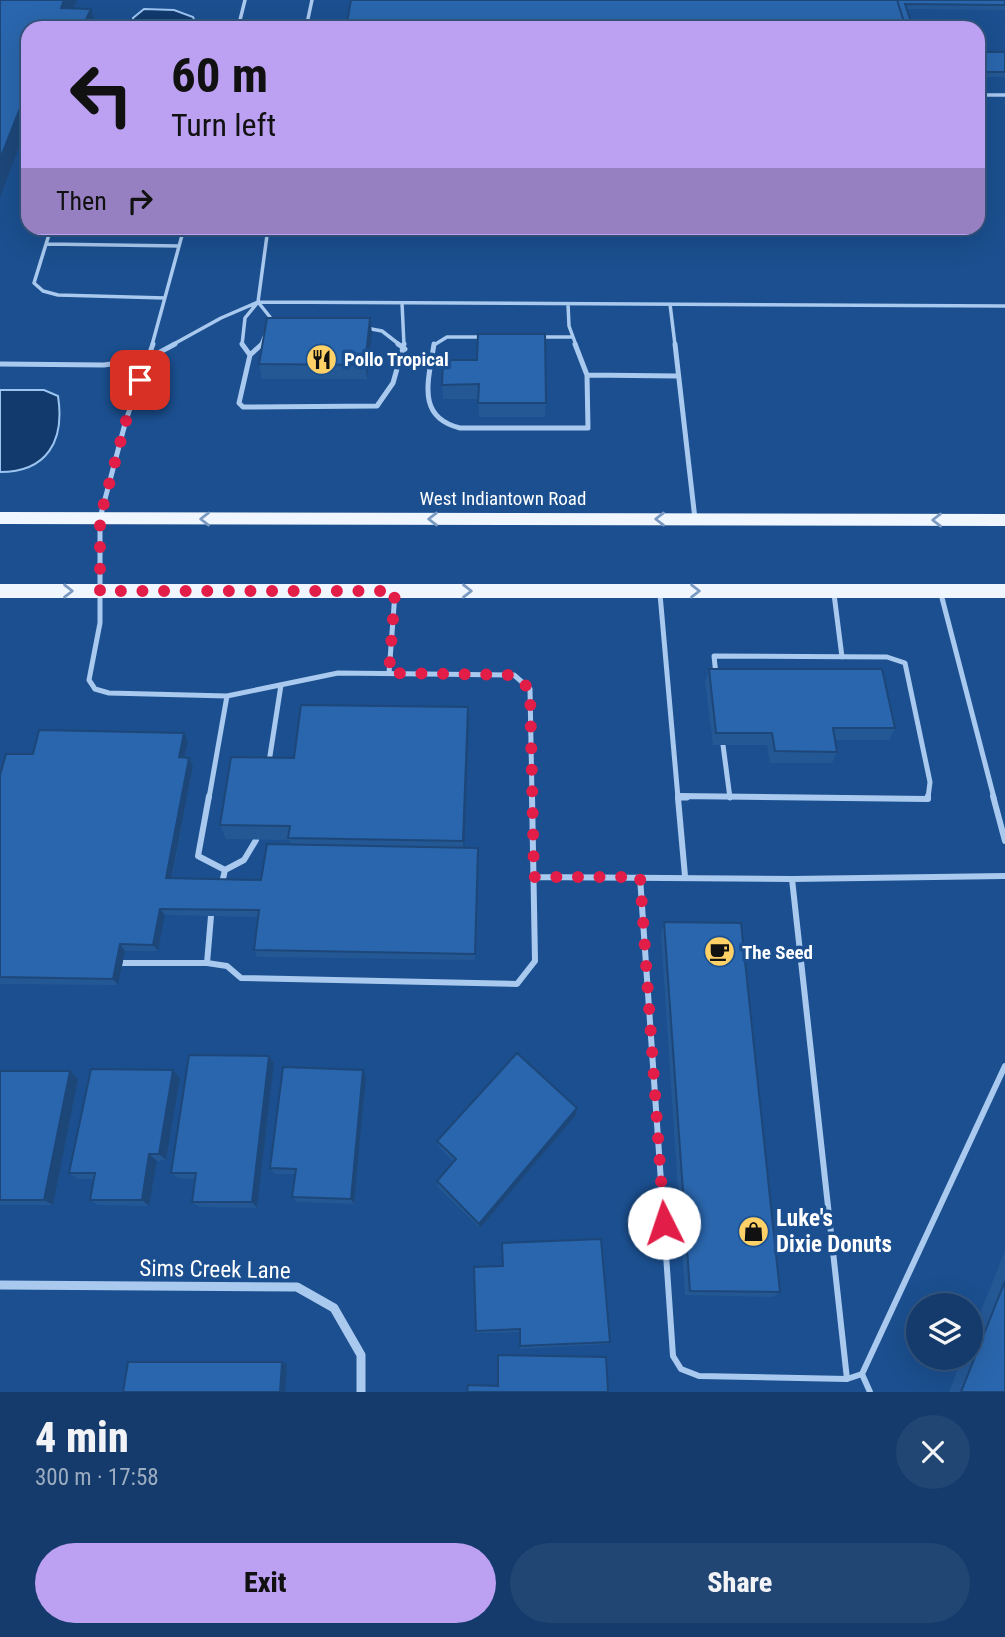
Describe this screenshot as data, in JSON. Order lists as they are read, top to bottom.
{
  "streets": {
    "main road": ["West Indiantown Road"],
    "street": ["Sims Creek Lane"]
  },
  "places": {
    "restaurant": ["Pollo Tropical"],
    "cafe": ["The Seed"],
    "shop": ["Luke's Dixie Donuts"]
  },
  "page": {
    "turn": ["60 m", "Turn left"],
    "then": "Then",
    "heading": ["4 min", "300 m · 17:58"],
    "buttons": ["Exit", "Share"]
  }
}
